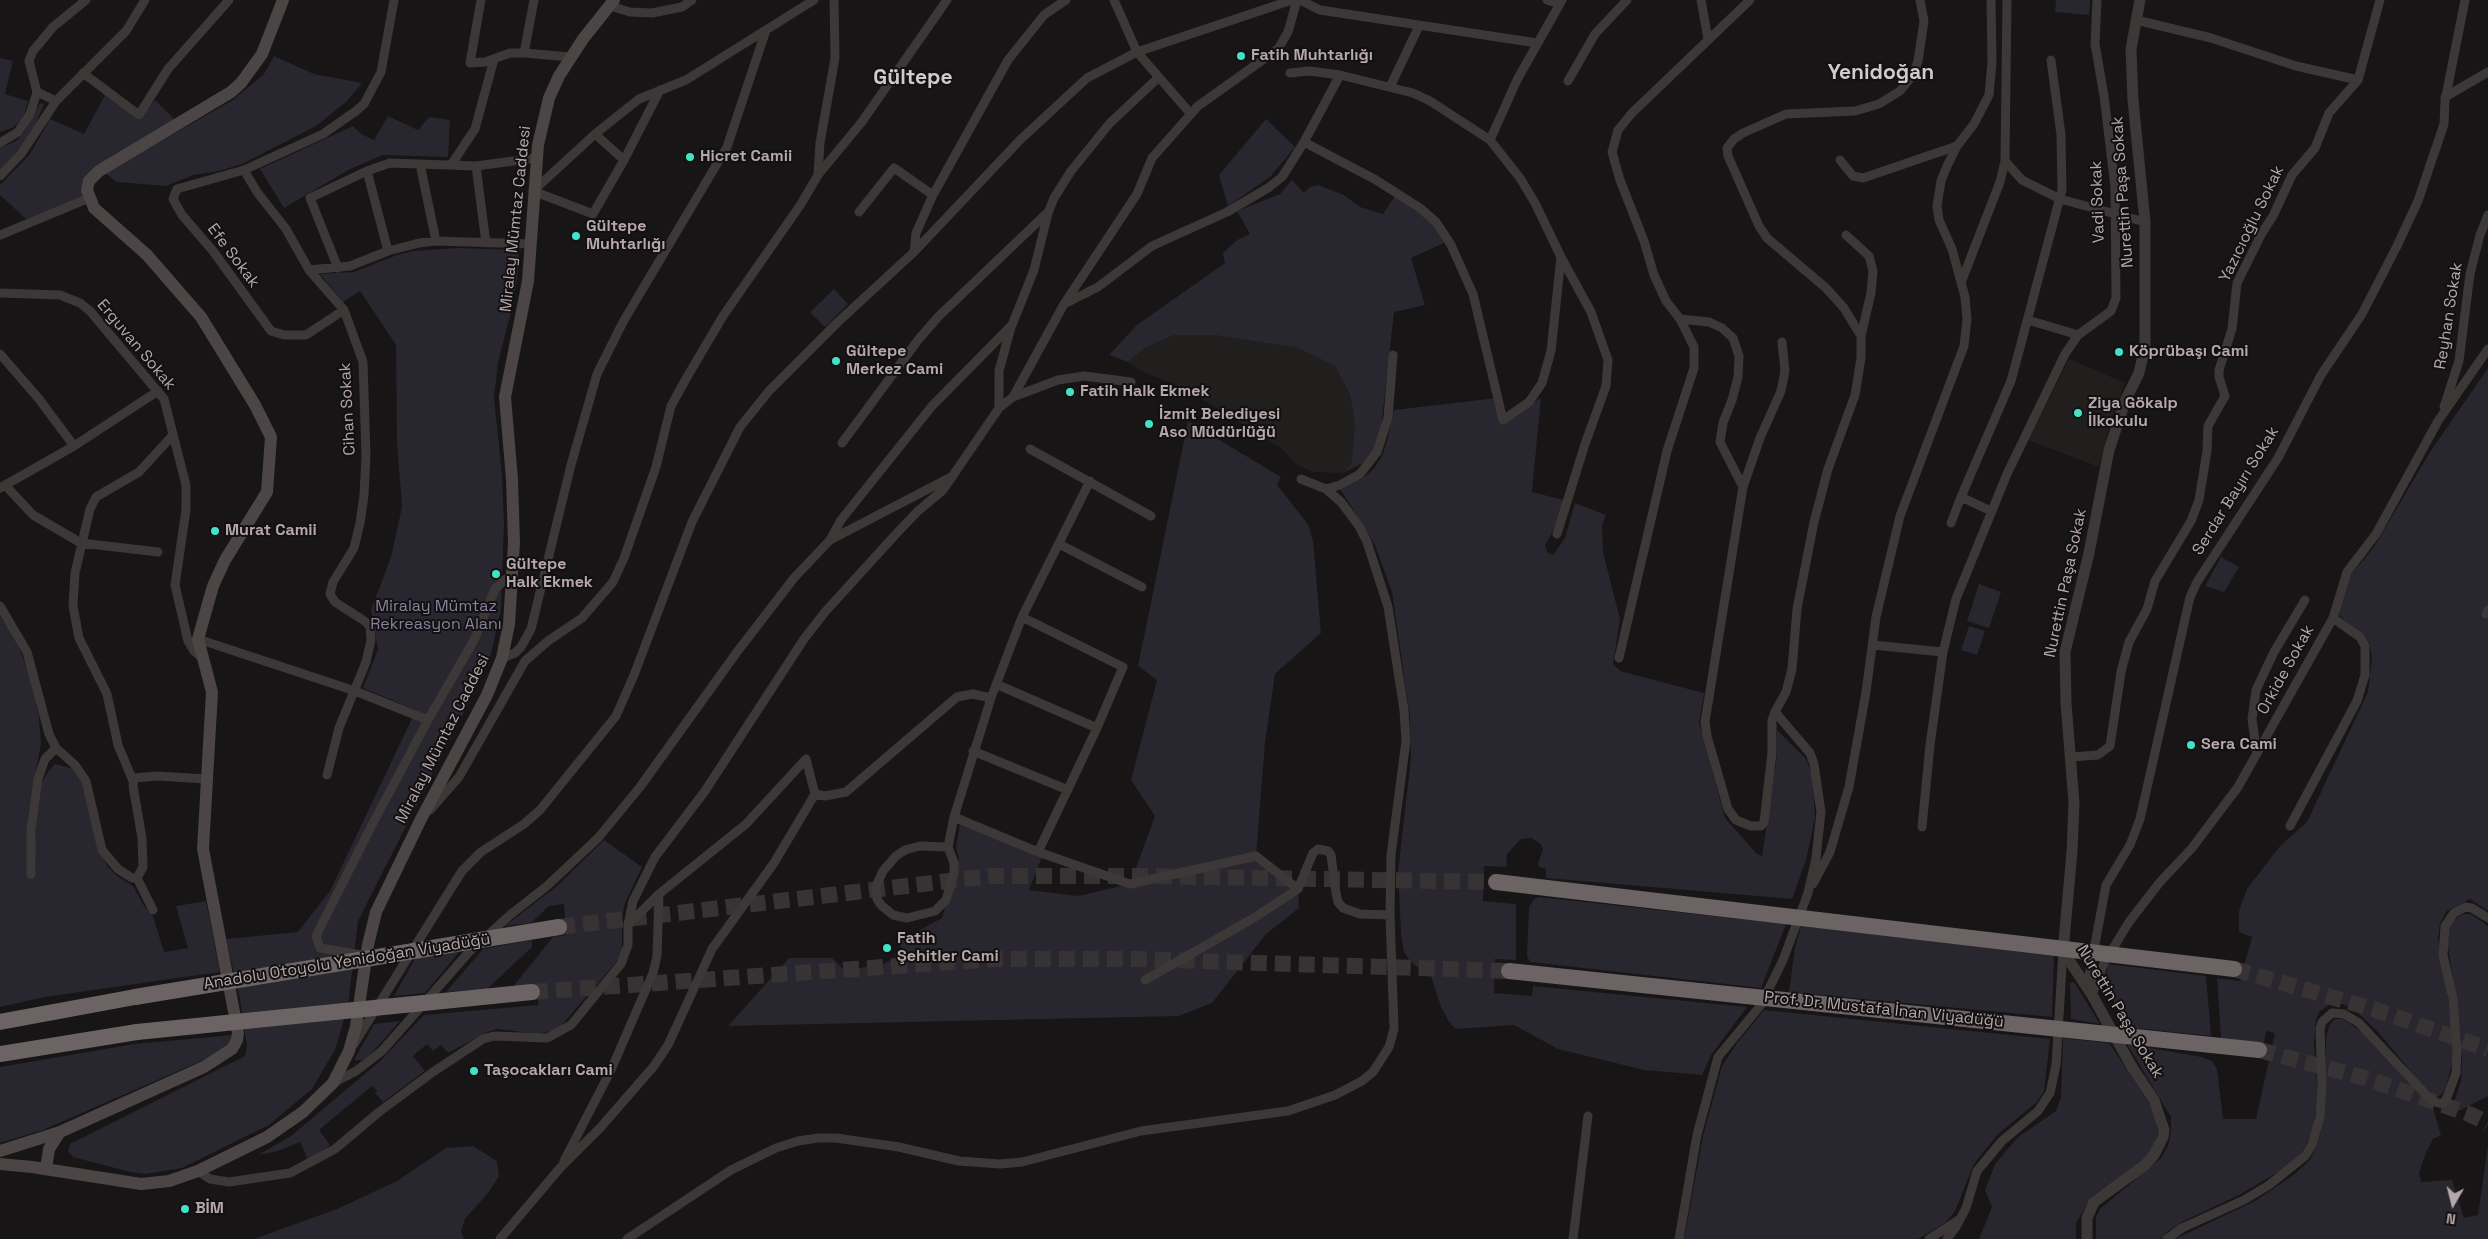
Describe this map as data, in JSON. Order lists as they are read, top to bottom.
{
  "streets": {
    "highway": ["Anadolu Otoyolu Yenidoğan Viyadüğü", "Prof. Dr. Mustafa İnan Viyadüğü"],
    "main road": ["Miralay Mümtaz Caddesi"],
    "street": [
      "Nurettin Paşa Sokak",
      "Vadi Sokak",
      "Yazıcıoğlu Sokak",
      "Efe Sokak",
      "Reyhan Sokak",
      "Erguvan Sokak",
      "Cihan Sokak",
      "Serdar Bayırı Sokak",
      "Orkide Sokak"
    ]
  },
  "crossings": [
    ["Nurettin Paşa Sokak", "Yazıcıoğlu Sokak"],
    ["Nurettin Paşa Sokak", "Serdar Bayırı Sokak"],
    ["Nurettin Paşa Sokak", "Orkide Sokak"],
    ["Efe Sokak", "Cihan Sokak"],
    ["Reyhan Sokak", "Orkide Sokak"],
    ["Serdar Bayırı Sokak", "Orkide Sokak"]
  ],
  "districts": ["Yenidoğan", "Gültepe"],
  "parks": ["Miralay Mümtaz Rekreasyon Alanı"],
  "places": [
    "Fatih Muhtarlığı",
    "Hicret Camii",
    "Gültepe Muhtarlığı",
    "Köprübaşı Cami",
    "Gültepe Merkez Cami",
    "Fatih Halk Ekmek",
    "Ziya Gökalp İlkokulu",
    "İzmit Belediyesi Aso Müdürlüğü",
    "Murat Camii",
    "Gültepe Halk Ekmek",
    "Sera Cami",
    "Fatih Şehitler Cami",
    "Taşocakları Cami",
    "BİM"
  ],
  "north": "bottom"
}
